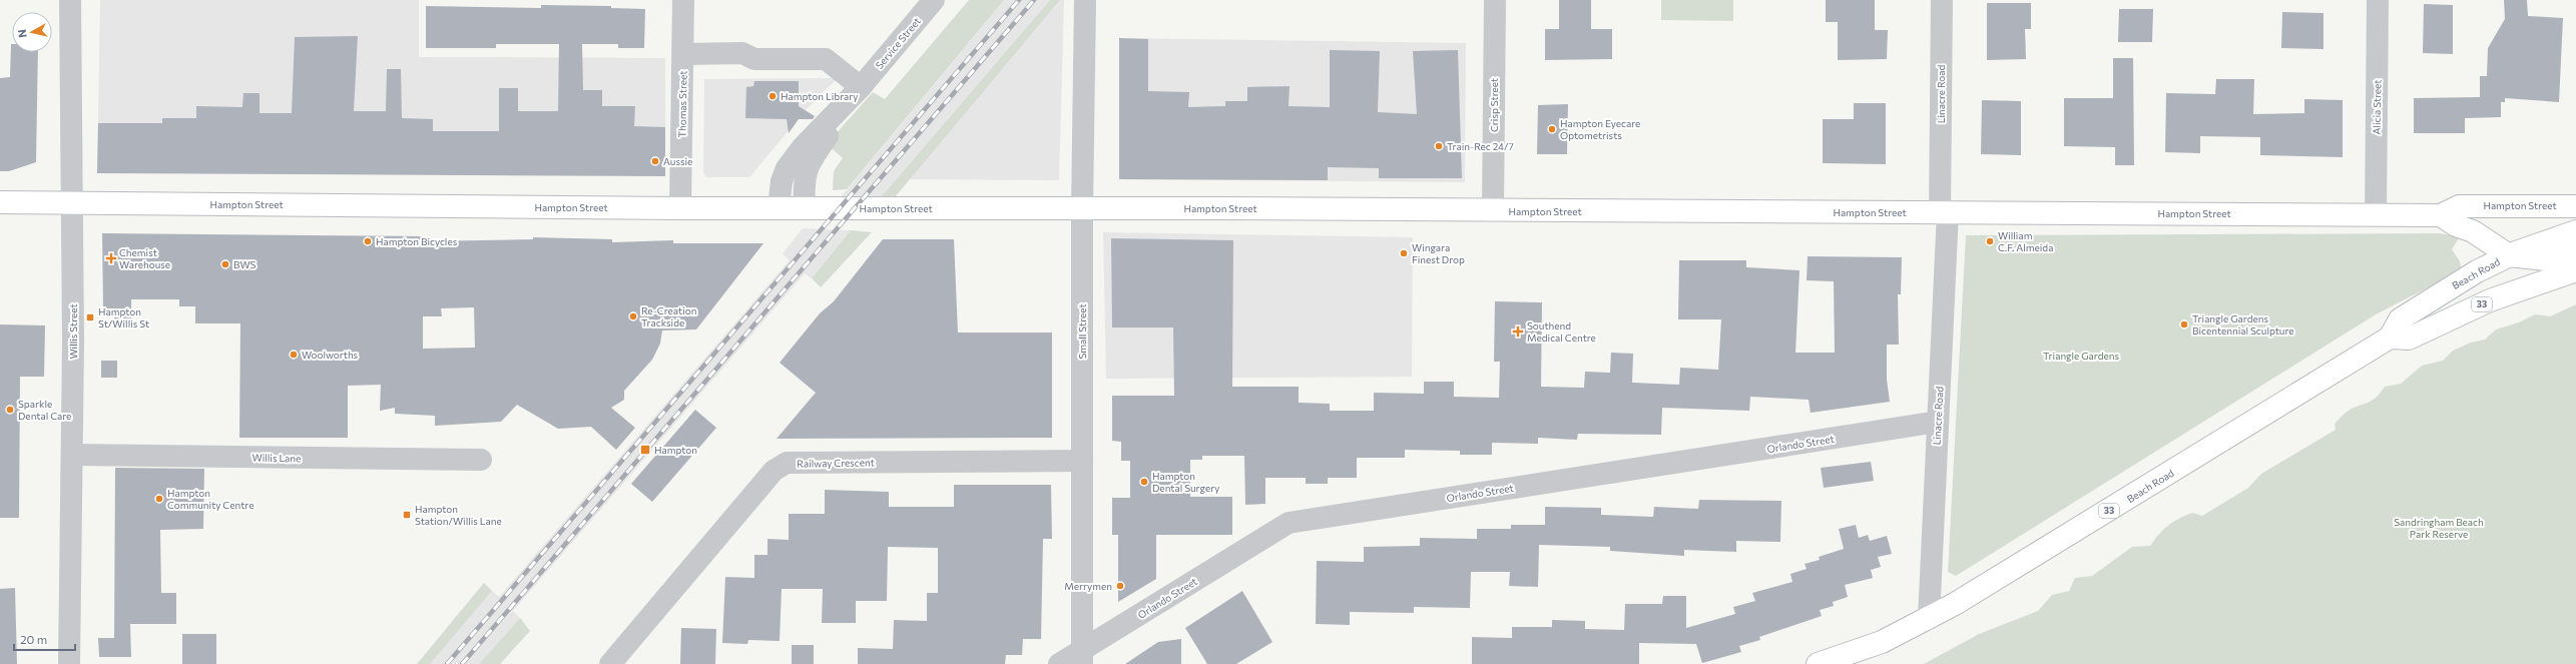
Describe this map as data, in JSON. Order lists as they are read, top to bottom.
{
  "streets": {
    "main road": ["Hampton Street", "Beach Road", "33"],
    "street": [
      "Service Street",
      "Linacre Road",
      "Thomas Street",
      "Crisp Street",
      "Alicia Street",
      "Willis Street",
      "Small Street",
      "Orlando Street",
      "Willis Lane",
      "Railway Crescent"
    ]
  },
  "crossings": [
    ["Service Street", "Hampton Street"],
    ["Linacre Road", "Hampton Street"],
    ["Linacre Road", "Beach Road"],
    ["Linacre Road", "Orlando Street"],
    ["Thomas Street", "Hampton Street"],
    ["Crisp Street", "Hampton Street"],
    ["Alicia Street", "Hampton Street"],
    ["Hampton Street", "Willis Street"],
    ["Hampton Street", "Small Street"],
    ["Beach Road", "33"],
    ["Willis Street", "Willis Lane"],
    ["Small Street", "Orlando Street"],
    ["Small Street", "Railway Crescent"]
  ],
  "parks": ["Triangle Gardens", "Sandringham Beach Park Reserve"],
  "places": {
    "other": [
      "Hampton Library",
      "Hampton Eyecare Optometrists",
      "Train-Rec 24/7",
      "Aussie",
      "Hampton Bicycles",
      "William C.F. Almeida",
      "Wingara Finest Drop",
      "BWS",
      "Re-Creation Trackside",
      "Triangle Gardens Bicentennial Sculpture",
      "Woolworths",
      "Sparkle Dental Care",
      "Hampton Dental Surgery",
      "Hampton Community Centre",
      "Merrymen"
    ],
    "health": ["Chemist Warehouse", "Southend Medical Centre"],
    "transit": ["Hampton St/Willis St", "Hampton", "Hampton Station/Willis Lane"]
  },
  "scale_bar": "20 m",
  "north": "left"
}
